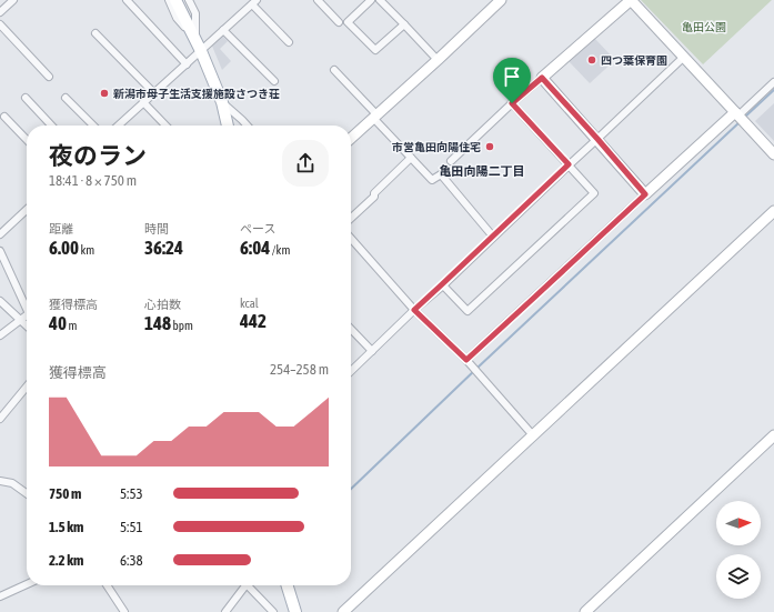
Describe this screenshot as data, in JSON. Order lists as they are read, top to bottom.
{
  "districts": ["亀田向陽二丁目"],
  "parks": ["亀田公園"],
  "places": ["四つ葉保育園", "新潟市母子生活支援施設さつき荘", "市営亀田向陽住宅"],
  "north": "right",
  "page": {
    "heading": ["夜のラン", "18:41 · 8 × 750 m"],
    "stats": [
      ["距離", "6.00 km"],
      ["時間", "36:24"],
      ["ペース", "6:04 /km"],
      ["獲得標高", "40 m"],
      ["心拍数", "148 bpm"],
      ["kcal", "442"]
    ],
    "chart": ["獲得標高", "254–258 m"],
    "list": [
      {
        "name": "750 m",
        "note": "5:53"
      },
      {
        "name": "1.5 km",
        "note": "5:51"
      },
      {
        "name": "2.2 km",
        "note": "6:38"
      }
    ]
  }
}
